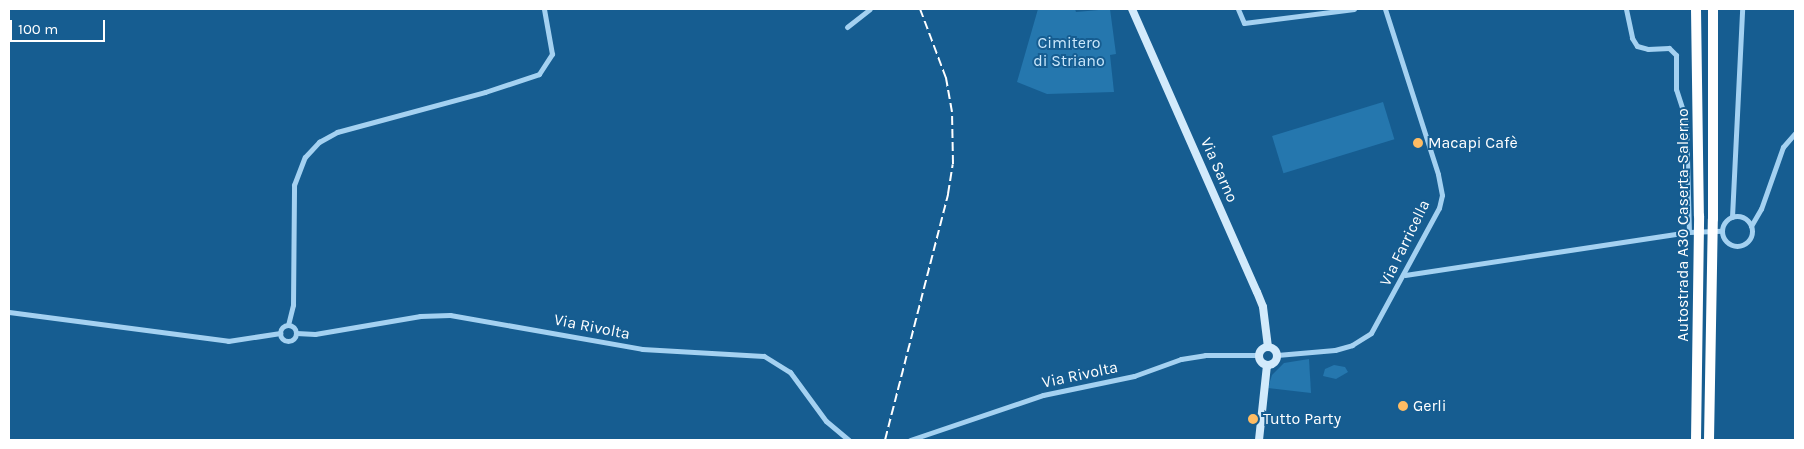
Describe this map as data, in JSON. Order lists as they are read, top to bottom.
{
  "streets": {
    "highway": ["Autostrada A30 Caserta-Salerno"],
    "main road": ["Via Sarno"],
    "street": ["Via Farricella", "Via Rivolta"]
  },
  "crossings": [
    ["Via Sarno", "Via Farricella"],
    ["Via Sarno", "Via Rivolta"],
    ["Via Farricella", "Via Rivolta"]
  ],
  "parks": ["Cimitero di Striano"],
  "places": ["Macapi Cafè", "Gerli", "Tutto Party"],
  "scale_bar": "100 m"
}
